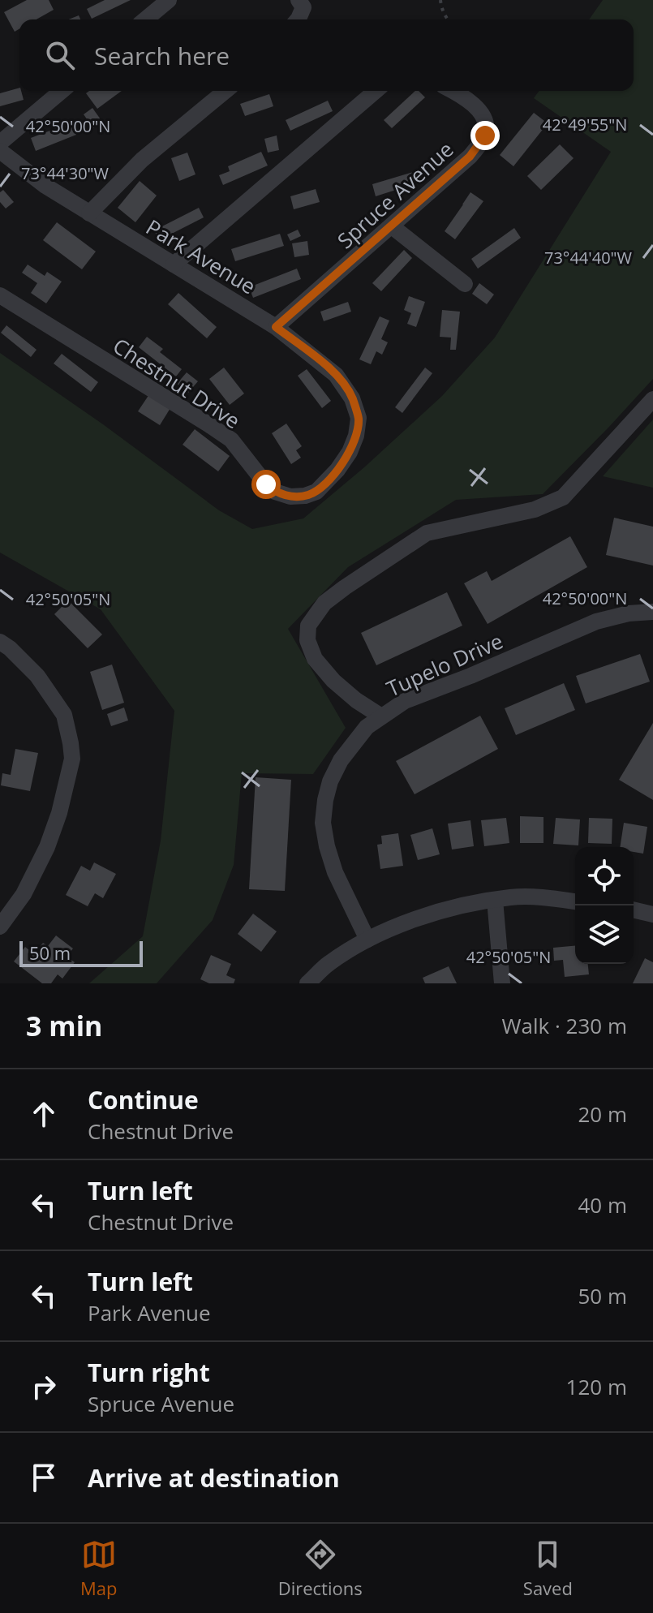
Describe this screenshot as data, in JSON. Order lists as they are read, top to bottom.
{
  "streets": {
    "street": [
      "Spruce Avenue",
      "Park Avenue",
      "Chestnut Drive",
      "Tupelo Drive"
    ]
  },
  "crossings": [
    ["Spruce Avenue", "Park Avenue"],
    ["Park Avenue", "Chestnut Drive"]
  ],
  "scale_bar": "50 m",
  "page": {
    "search": "Search here",
    "scale": "50 m",
    "heading": ["3 min", "Walk · 230 m"],
    "list": [
      ["Continue", "Chestnut Drive", "20 m"],
      ["Turn left", "Chestnut Drive", "40 m"],
      ["Turn left", "Park Avenue", "50 m"],
      ["Turn right", "Spruce Avenue", "120 m"],
      "Arrive at destination"
    ],
    "nav": ["Map", "Directions", "Saved"]
  },
  "coordinates": [
    "42°49'55\"N",
    "42°50'00\"N",
    "73°44'30\"W",
    "73°44'40\"W",
    "42°50'05\"N"
  ]
}
